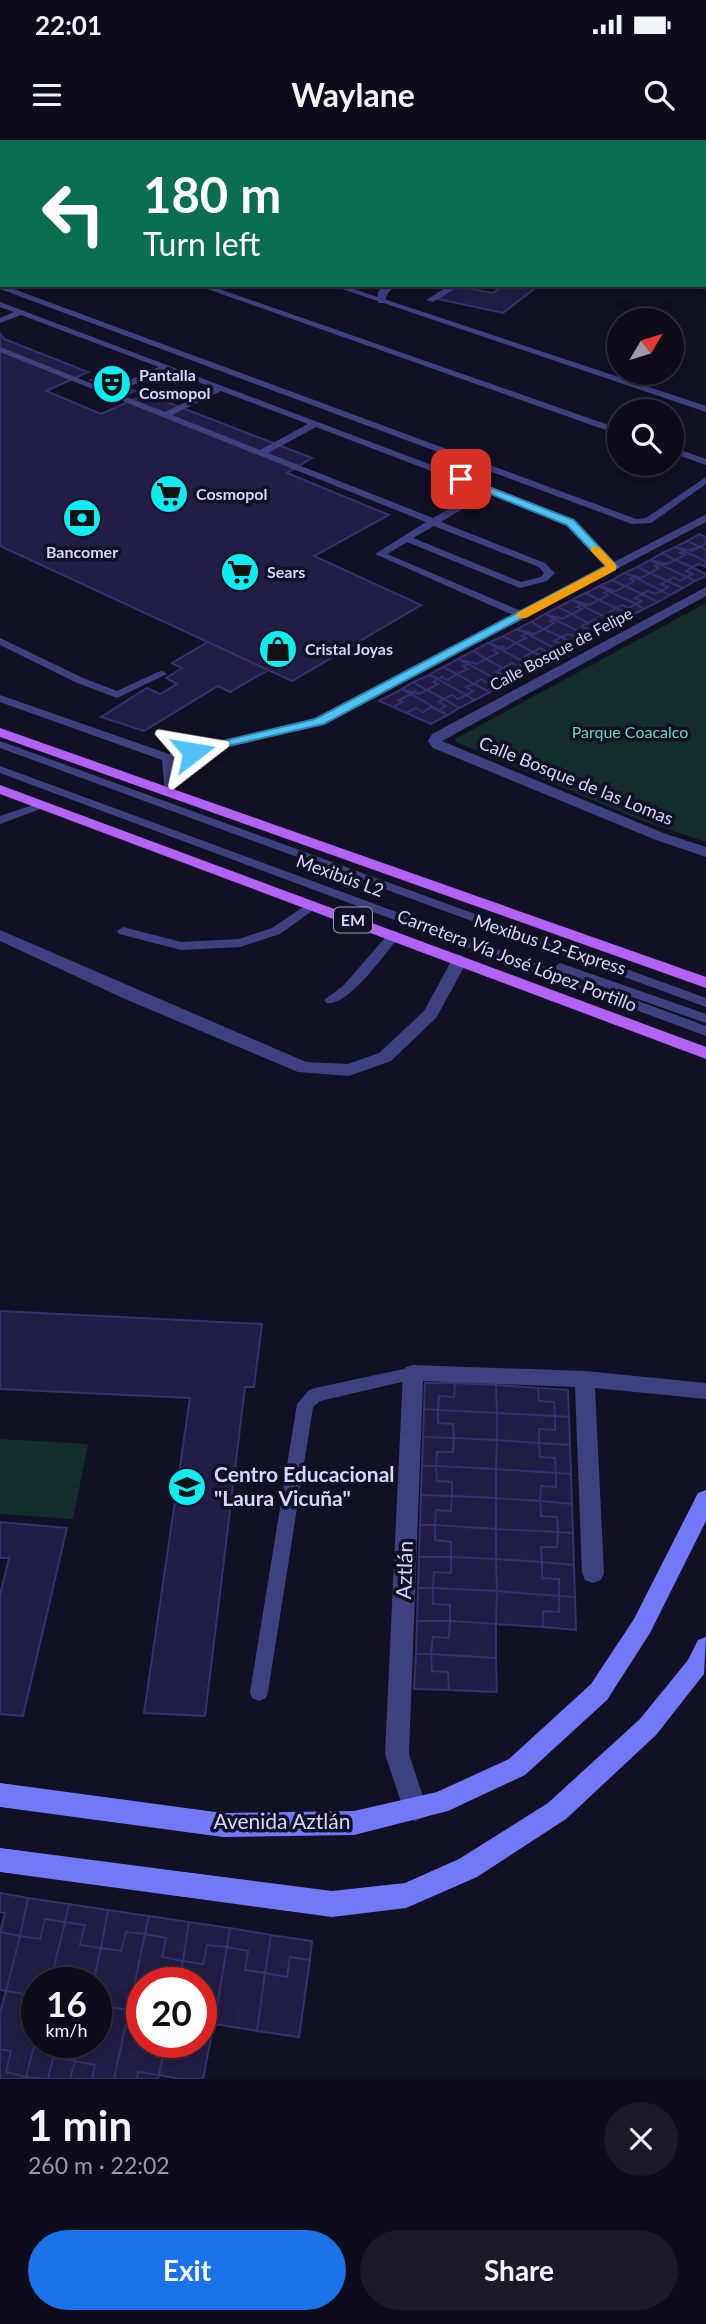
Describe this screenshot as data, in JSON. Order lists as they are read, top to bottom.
{
  "streets": {
    "main road": ["EM", "Carretera Vía José López Portillo"],
    "street": [
      "Calle Bosque de Felipe",
      "Calle Bosque de las Lomas",
      "Aztlán",
      "Avenida Aztlán"
    ],
    "lane": ["Mexibús L2", "Mexibus L2-Express"]
  },
  "crossings": [
    ["Calle Bosque de Felipe", "Calle Bosque de las Lomas"],
    ["Mexibús L2", "Mexibus L2-Express"],
    ["Aztlán", "Avenida Aztlán"]
  ],
  "parks": ["Parque Coacalco"],
  "places": {
    "theatre": ["Pantalla Cosmopol"],
    "supermarket": ["Cosmopol", "Sears"],
    "bank": ["Bancomer"],
    "shop": ["Cristal Joyas"],
    "school or university": ["Centro Educacional \"Laura Vicuña\""]
  },
  "north": "top right",
  "page": {
    "status": "22:01",
    "header": "Waylane",
    "turn": ["180 m", "Turn left"],
    "speed": "16 km/h",
    "limit": "20",
    "heading": ["1 min", "260 m · 22:02"],
    "buttons": ["Exit", "Share"]
  }
}
